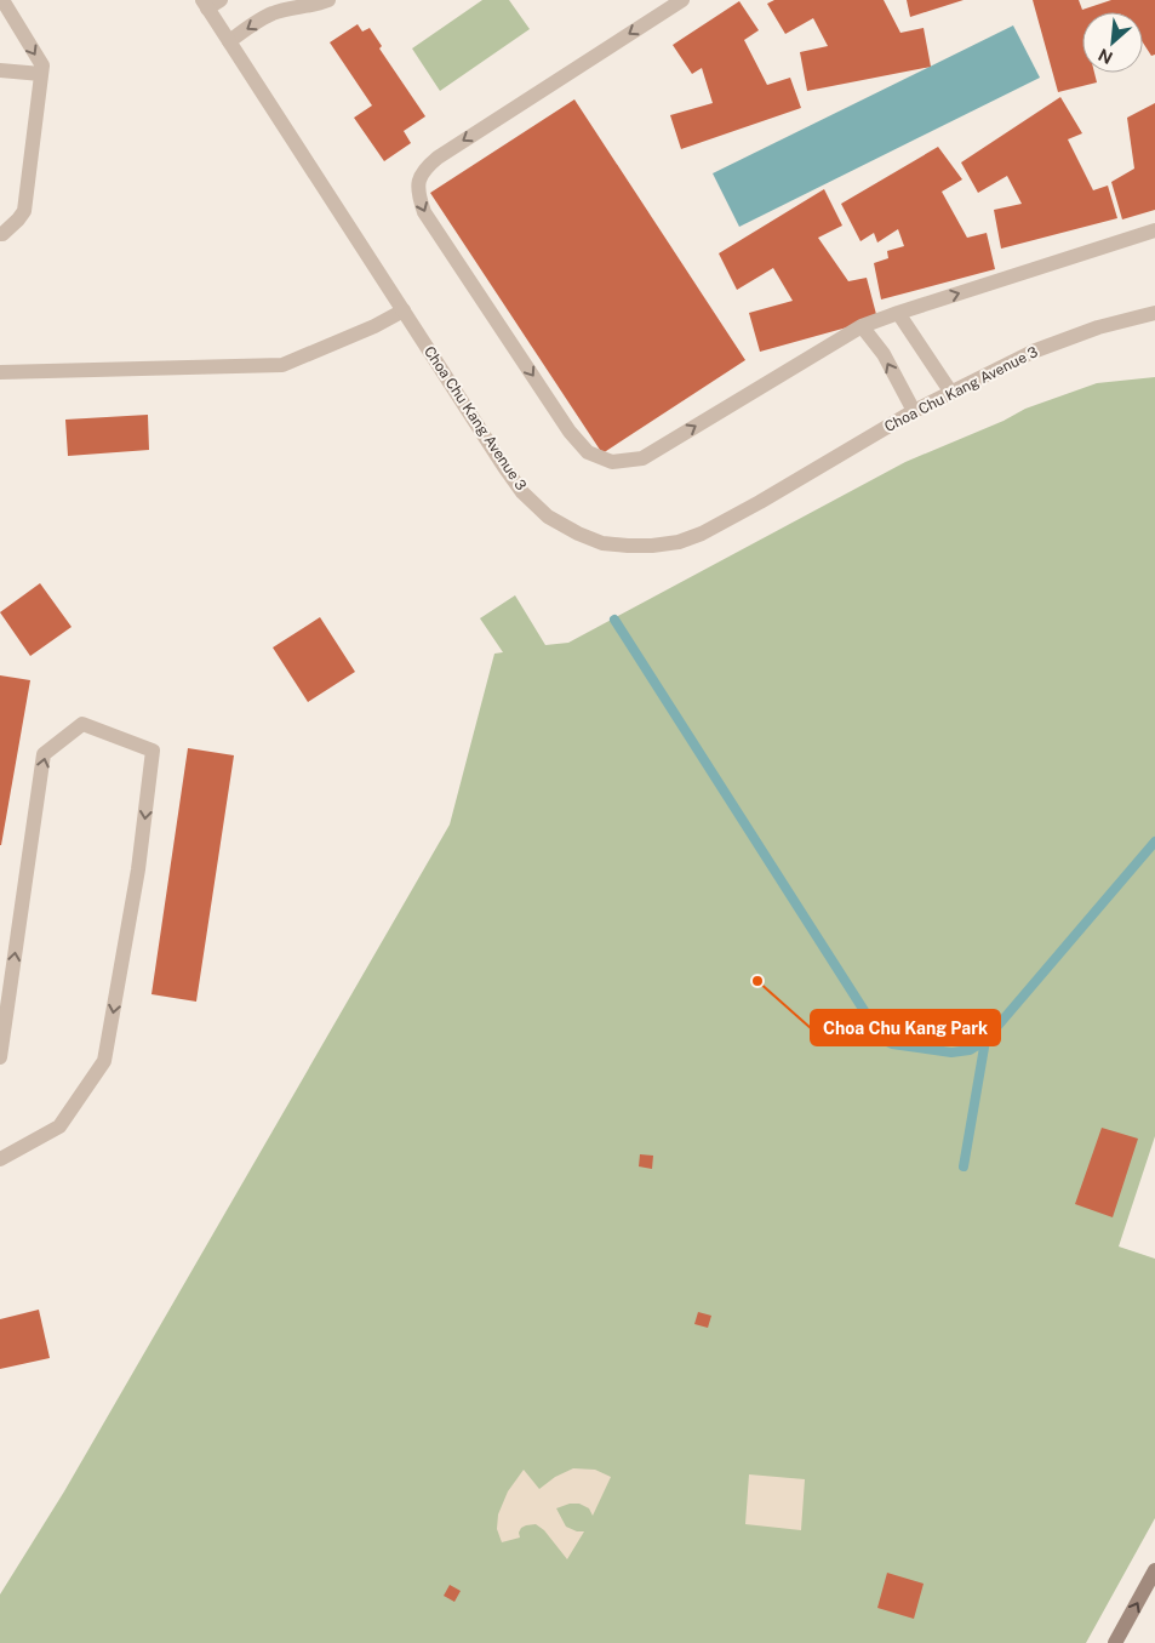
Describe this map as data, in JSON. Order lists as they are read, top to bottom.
{
  "streets": {
    "street": ["Choa Chu Kang Avenue 3"]
  },
  "places": ["Choa Chu Kang Park"],
  "north": "bottom left"
}
